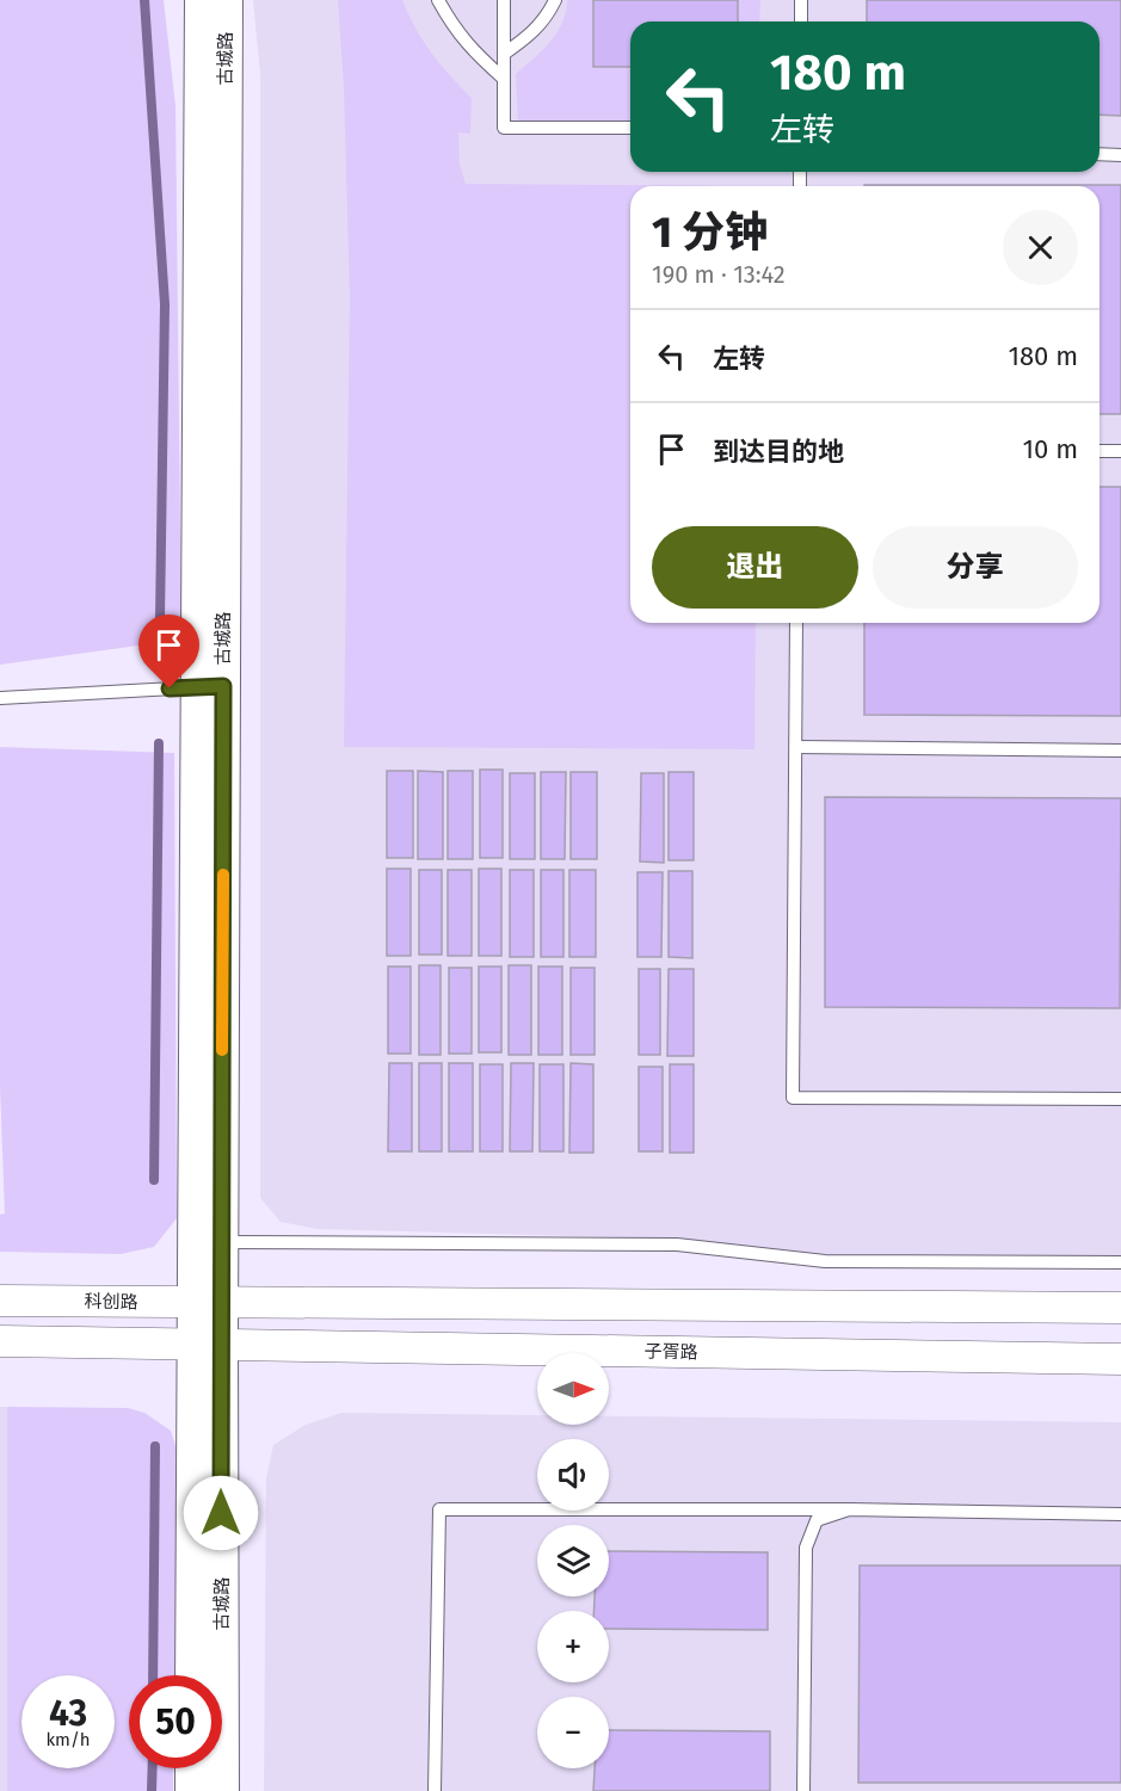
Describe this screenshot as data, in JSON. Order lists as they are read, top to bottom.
{
  "streets": {
    "main road": ["古城路"],
    "street": ["科创路", "子胥路"]
  },
  "crossings": [
    ["古城路", "科创路"],
    ["古城路", "子胥路"]
  ],
  "north": "right",
  "page": {
    "turn": ["180 m", "左转"],
    "heading": ["1 分钟", "190 m · 13:42"],
    "list": [
      {
        "name": "左转",
        "value": "180 m"
      },
      {
        "name": "到达目的地",
        "value": "10 m"
      }
    ],
    "buttons": ["退出", "分享"],
    "map_buttons": ["+", "−"],
    "speed": "43 km/h",
    "limit": "50"
  }
}
